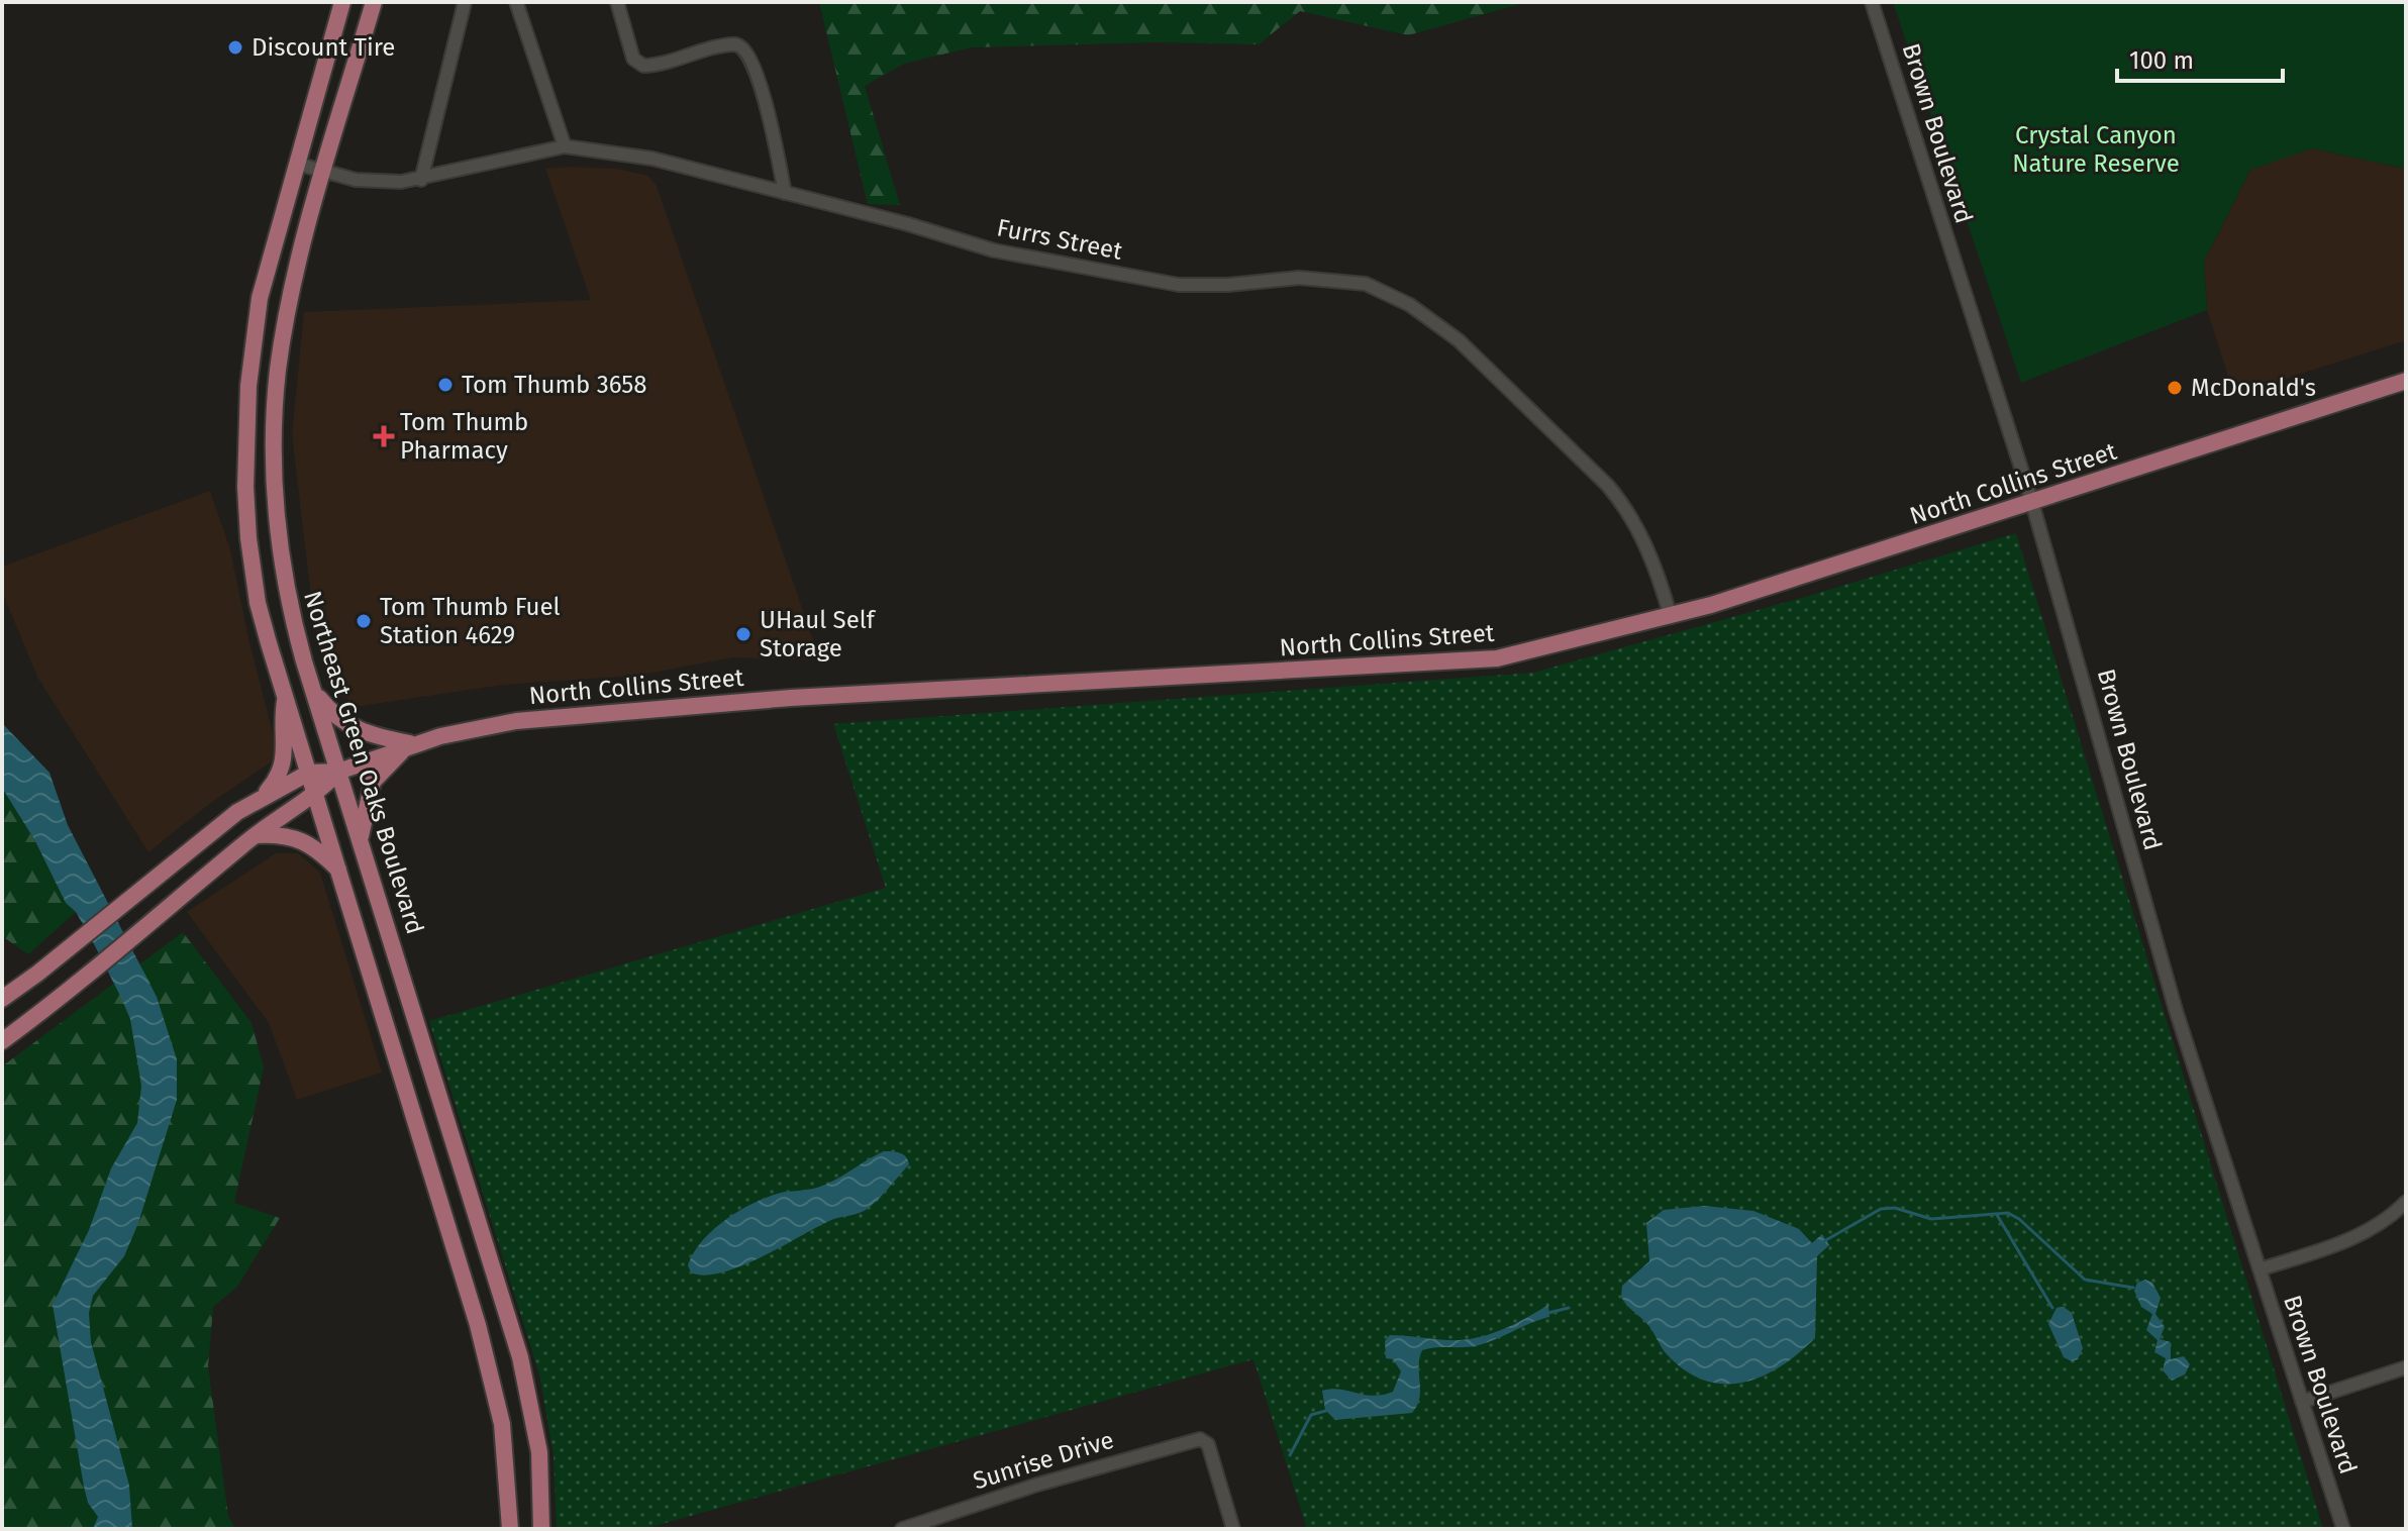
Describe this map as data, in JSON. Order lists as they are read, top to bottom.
{
  "streets": {
    "main road": ["North Collins Street", "Northeast Green Oaks Boulevard"],
    "street": ["Brown Boulevard", "Furrs Street", "Sunrise Drive"]
  },
  "crossings": [
    ["Brown Boulevard", "North Collins Street"],
    ["Furrs Street", "North Collins Street"],
    ["Furrs Street", "Northeast Green Oaks Boulevard"],
    ["North Collins Street", "Northeast Green Oaks Boulevard"]
  ],
  "parks": ["Crystal Canyon Nature Reserve"],
  "places": {
    "other": [
      "Discount Tire",
      "Tom Thumb 3658",
      "McDonald's",
      "Tom Thumb Fuel Station 4629",
      "UHaul Self Storage"
    ],
    "health": ["Tom Thumb Pharmacy"]
  },
  "scale_bar": "100 m"
}
